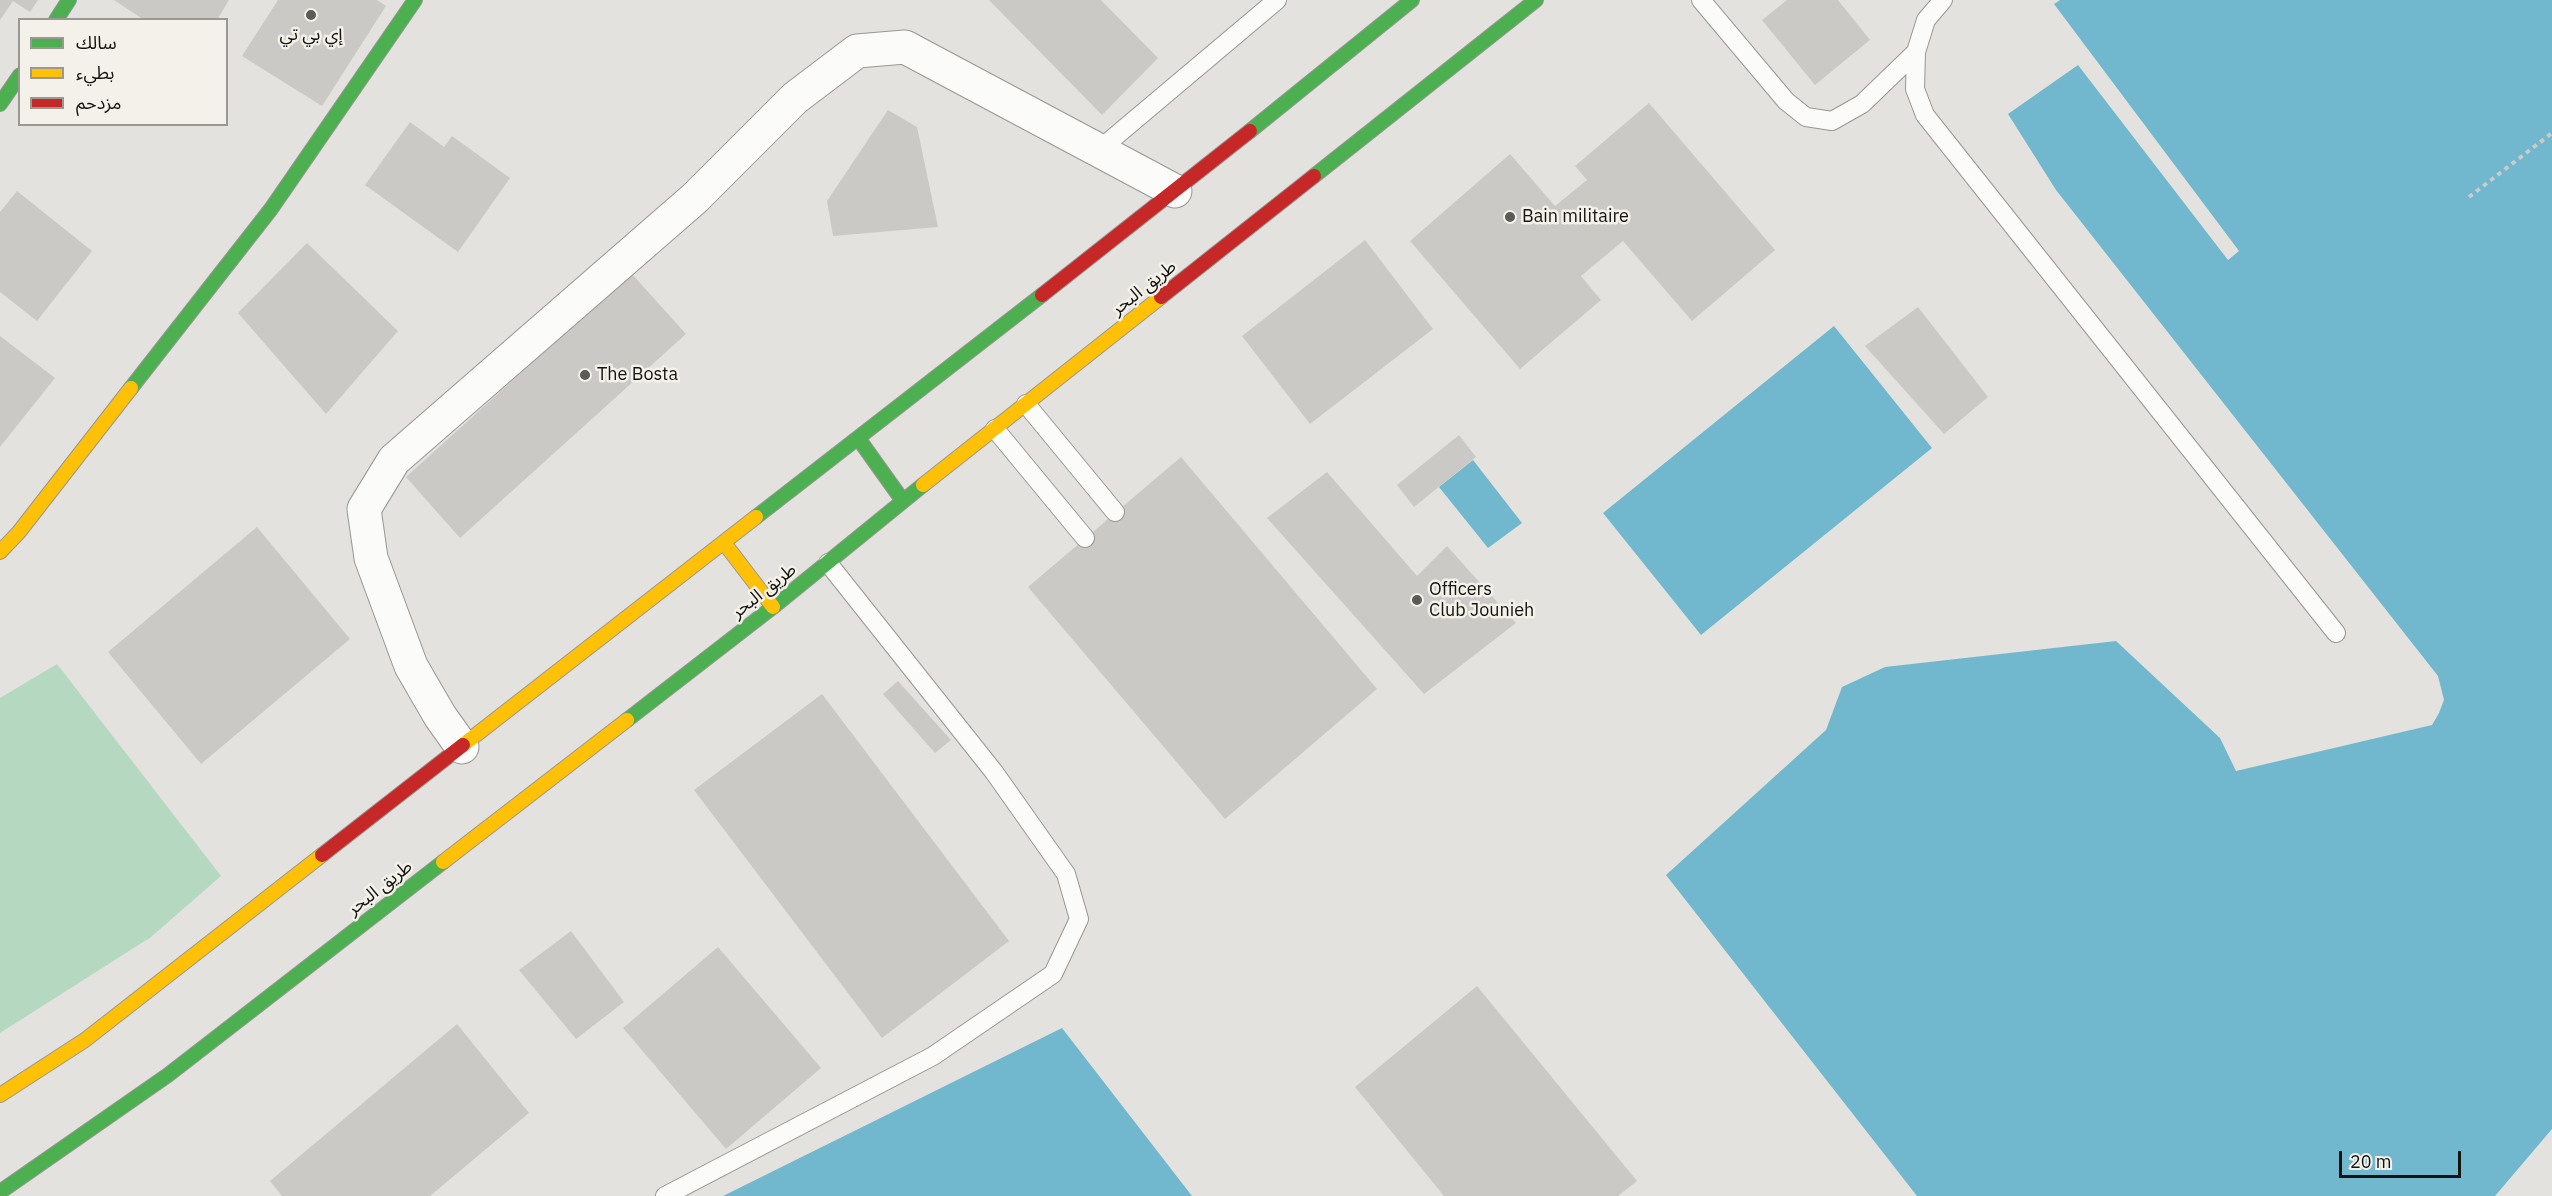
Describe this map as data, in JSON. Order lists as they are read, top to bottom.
{
  "streets": {
    "main road": ["طريق البحر"]
  },
  "places": [
    "إي بي تي",
    "Bain militaire",
    "The Bosta",
    "Officers Club Jounieh"
  ],
  "legend": ["سالك", "بطيء", "مزدحم"],
  "scale_bar": "20 m"
}
